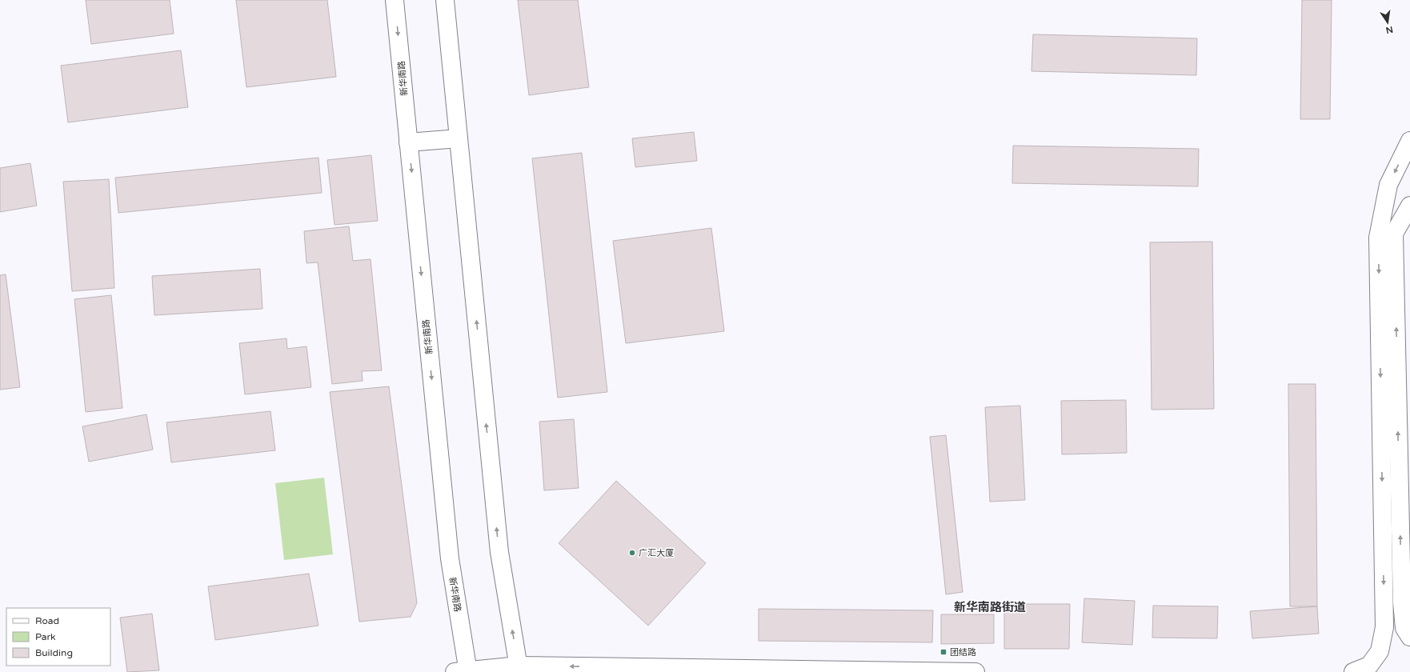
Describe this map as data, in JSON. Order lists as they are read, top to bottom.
{
  "streets": {
    "main road": ["新华南路"]
  },
  "districts": ["新华南路街道"],
  "places": {
    "other": ["广汇大厦"],
    "transit": ["团结路"]
  },
  "legend": ["Road", "Park", "Building"],
  "north": "bottom"
}
